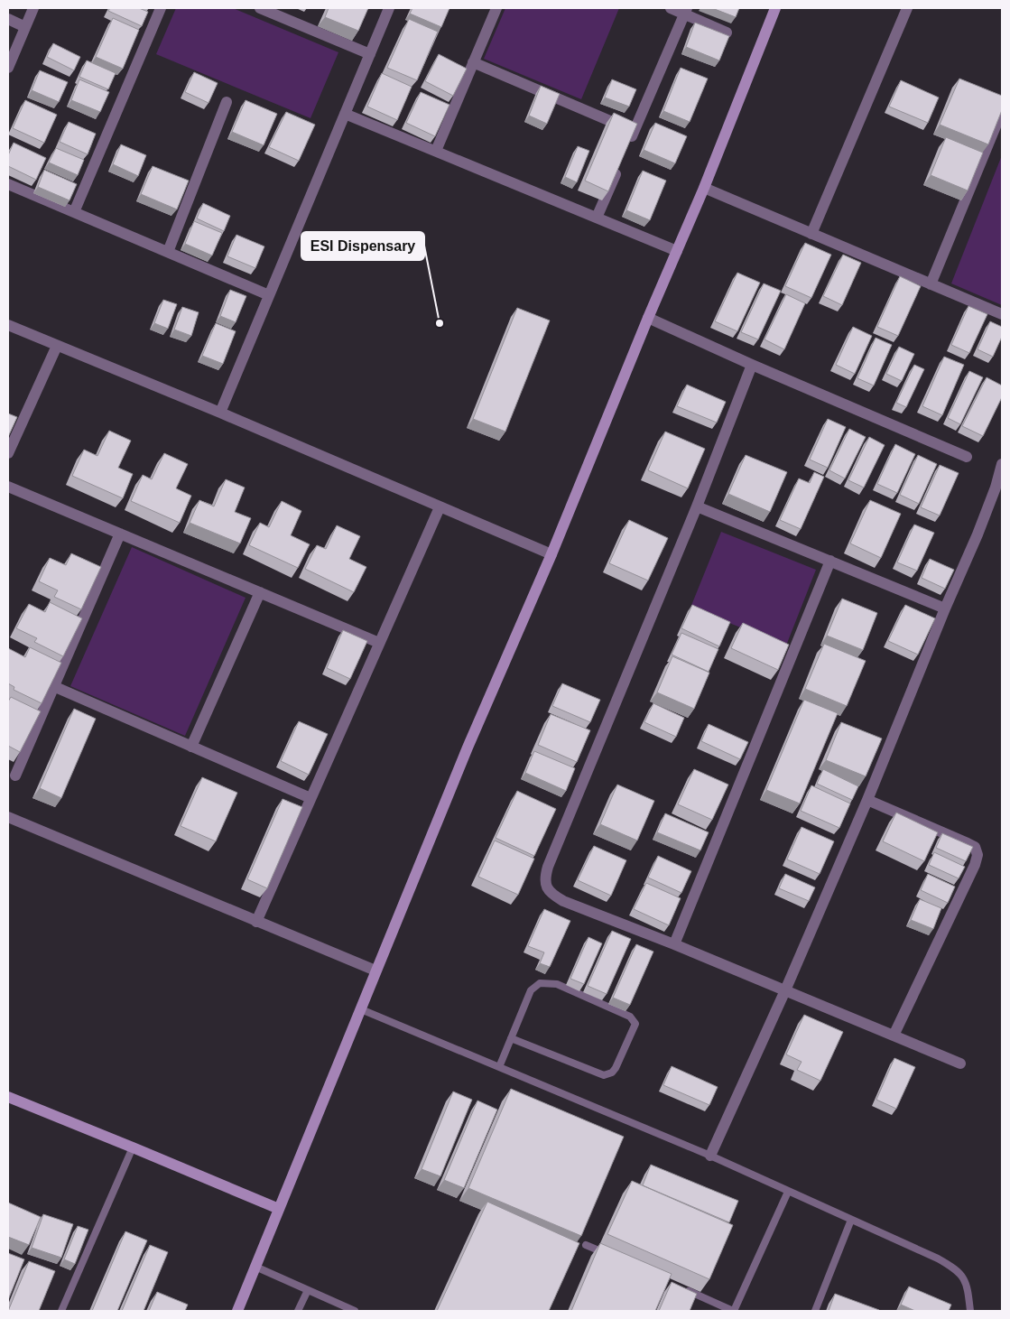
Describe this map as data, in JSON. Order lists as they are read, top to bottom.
{
  "places": ["ESI Dispensary"]
}
